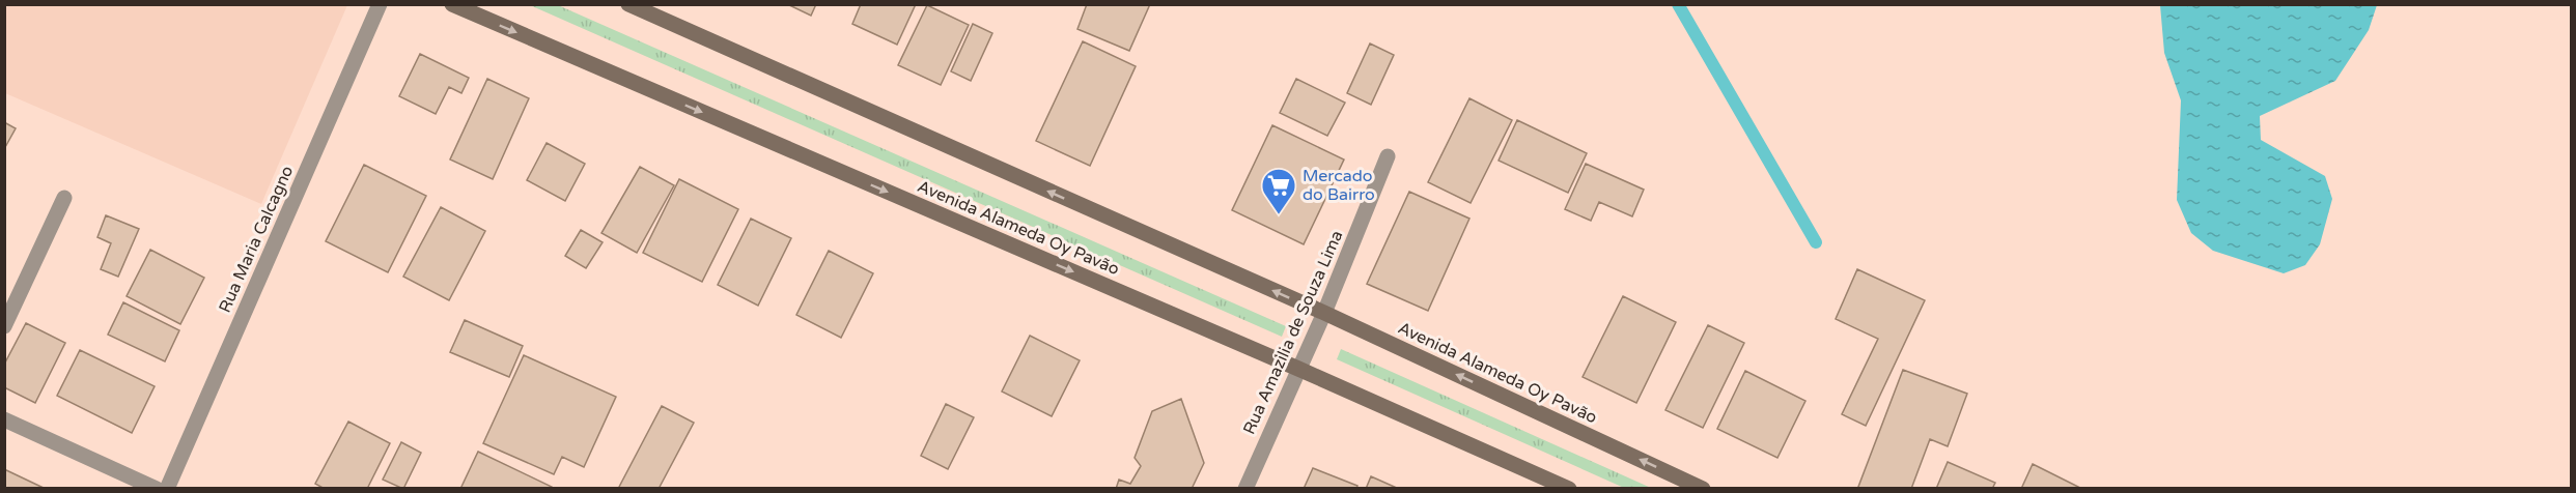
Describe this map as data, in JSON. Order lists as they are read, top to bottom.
{
  "streets": {
    "street": ["Avenida Alameda Oy Pavão", "Rua Maria Calcagno", "Rua Amazilia de Souza Lima"]
  },
  "crossings": [
    ["Avenida Alameda Oy Pavão", "Rua Amazilia de Souza Lima"]
  ],
  "places": {
    "supermarket": ["Mercado do Bairro"]
  }
}
